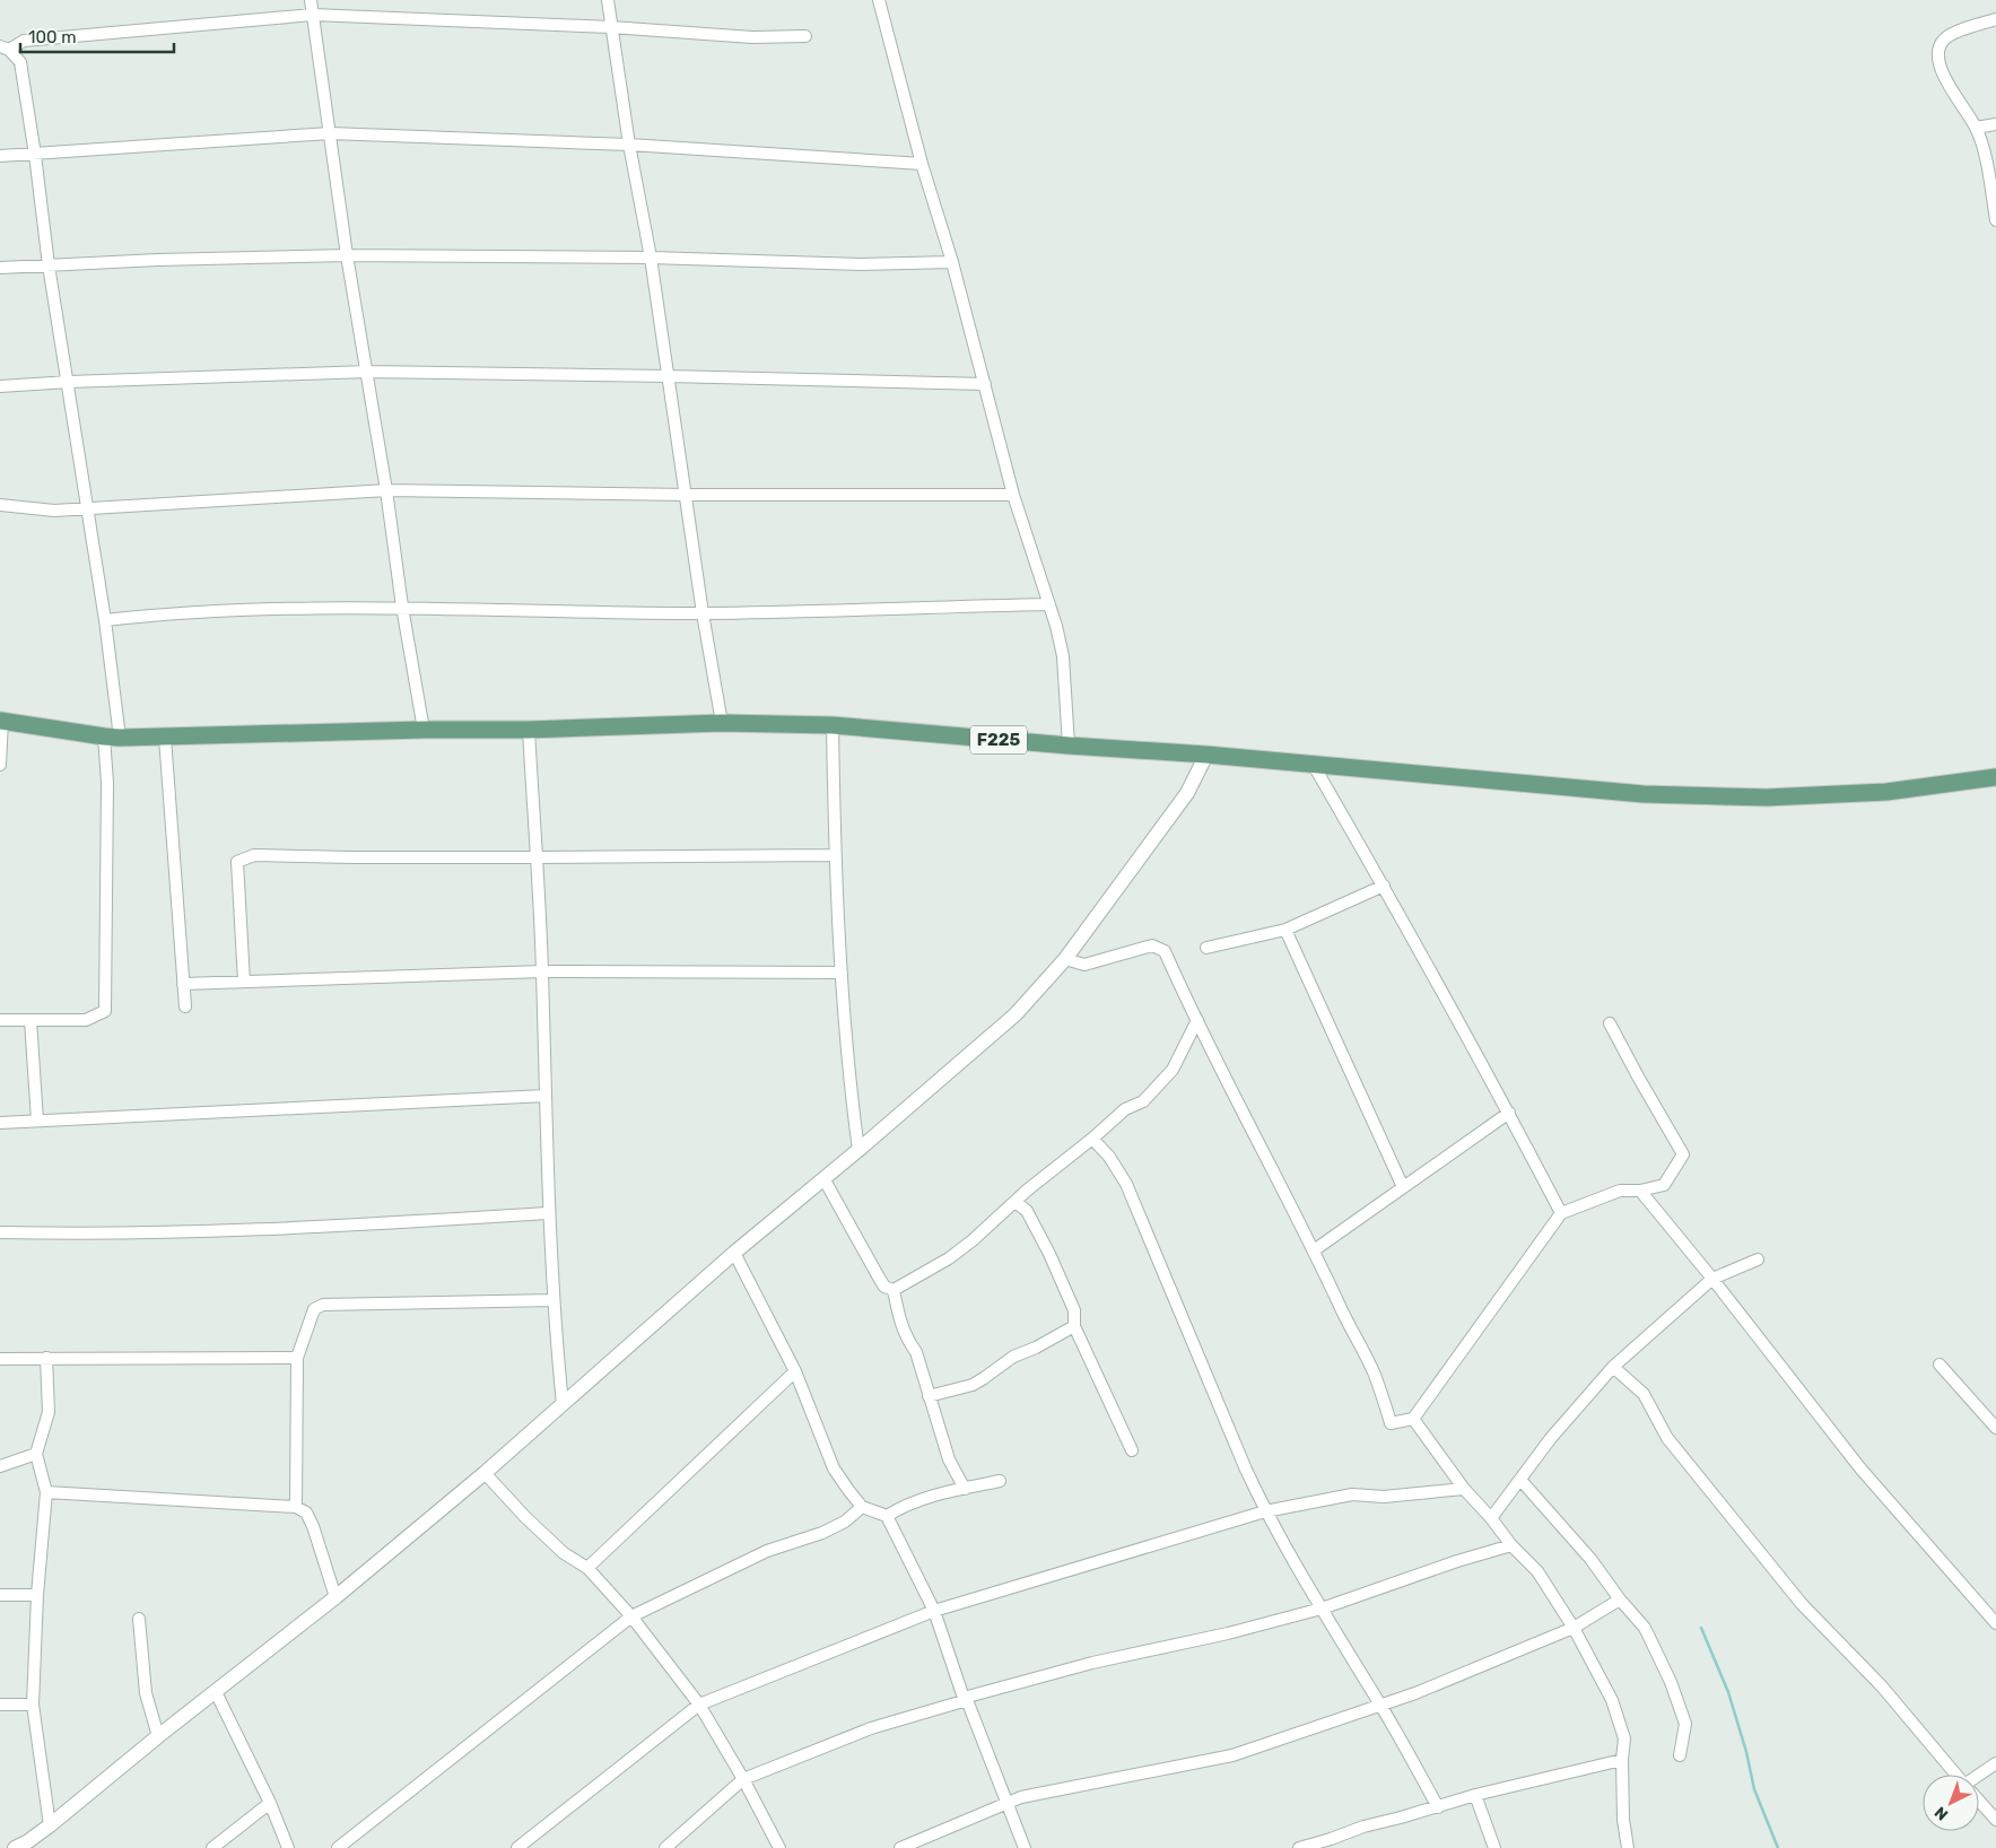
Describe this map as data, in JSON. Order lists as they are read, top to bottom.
{
  "streets": {
    "main road": ["F225"]
  },
  "scale_bar": "100 m",
  "north": "bottom left"
}
